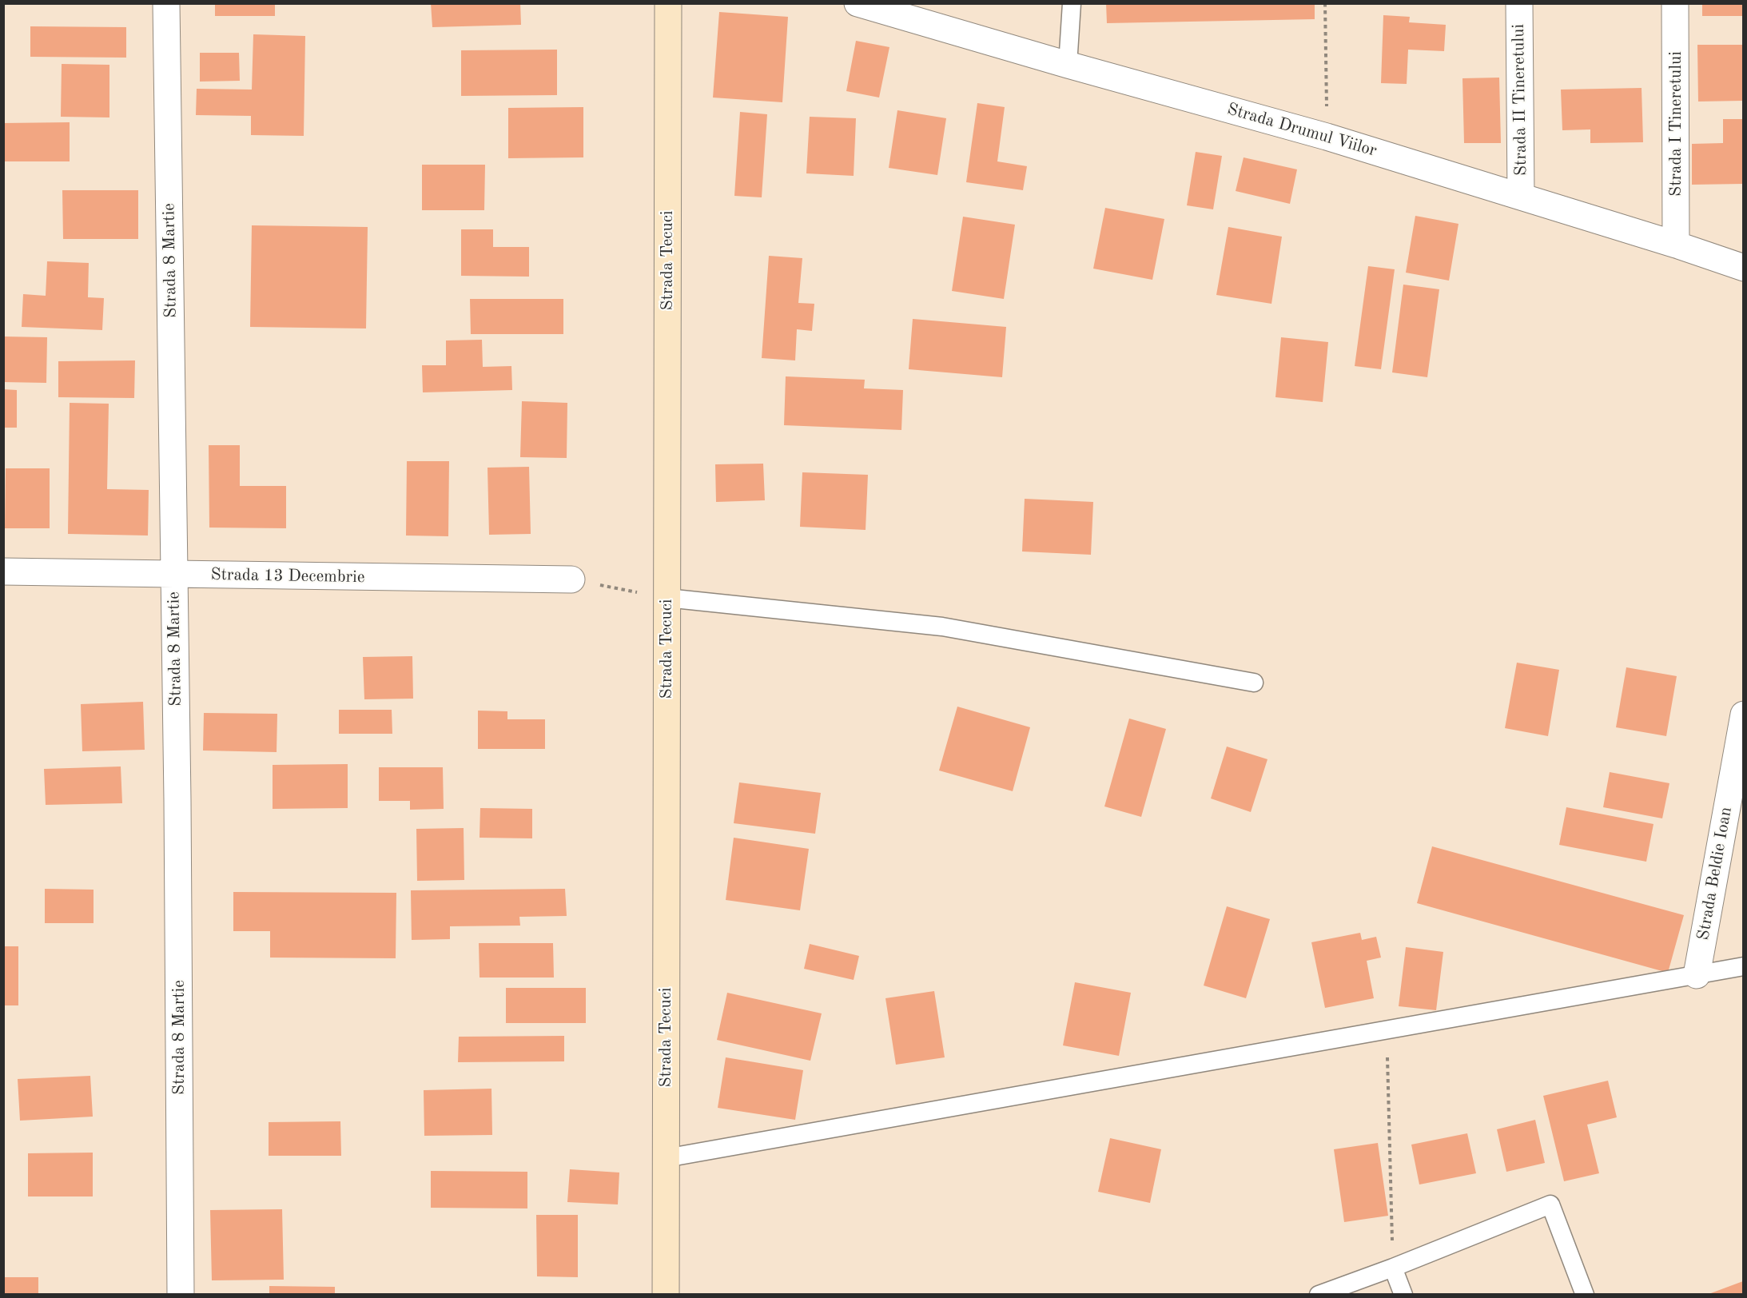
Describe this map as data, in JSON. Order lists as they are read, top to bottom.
{
  "streets": {
    "main road": ["Strada Tecuci"],
    "street": [
      "Strada II Tineretului",
      "Strada I Tineretului",
      "Strada Drumul Viilor",
      "Strada 8 Martie",
      "Strada 13 Decembrie",
      "Strada Beldie Ioan"
    ]
  },
  "crossings": [
    ["Strada II Tineretului", "Strada Drumul Viilor"],
    ["Strada I Tineretului", "Strada Drumul Viilor"],
    ["Strada 8 Martie", "Strada 13 Decembrie"]
  ]
}
